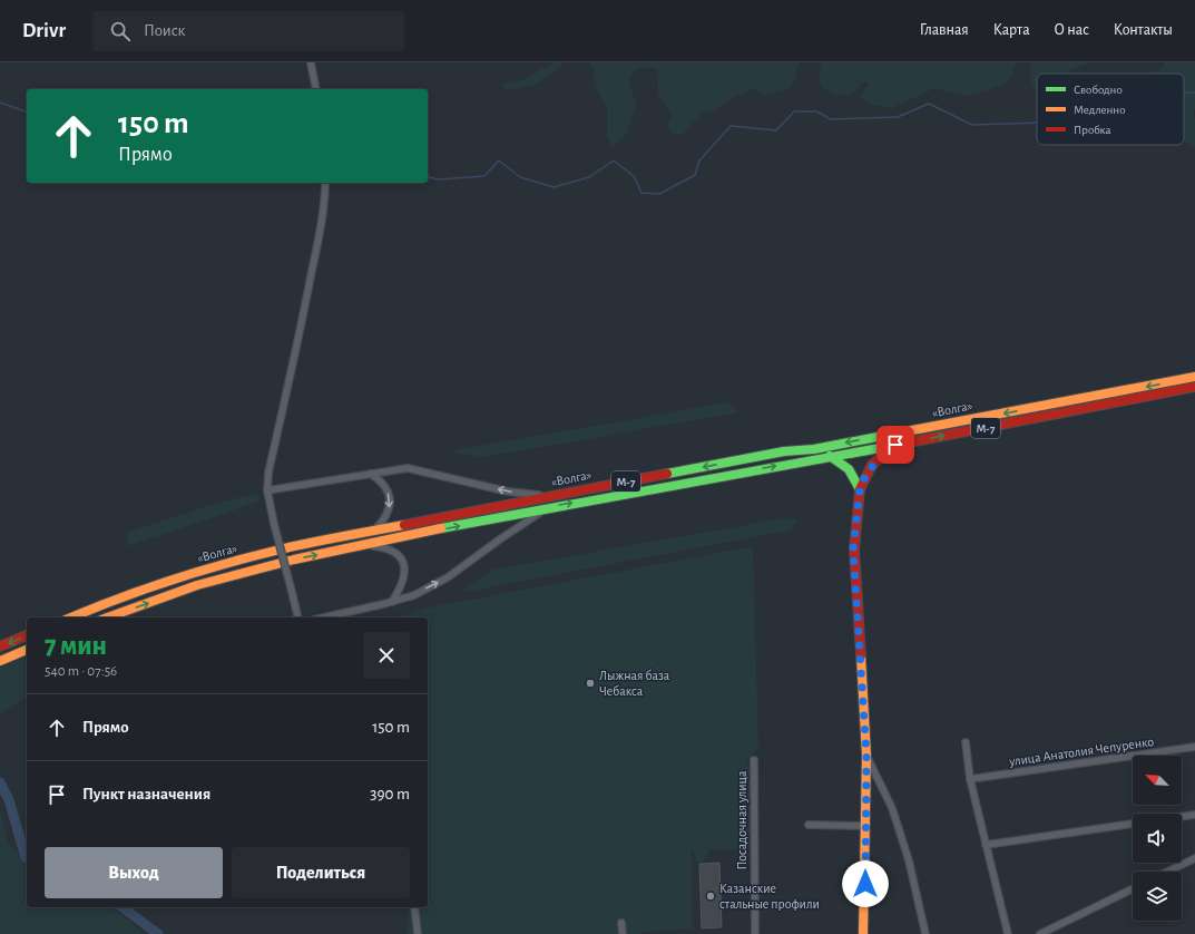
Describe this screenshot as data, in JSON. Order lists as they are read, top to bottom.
{
  "streets": {
    "main road": ["«Волга»", "М-7"],
    "street": ["улица Анатолия Чепуренко", "Посадочная улица"]
  },
  "places": ["Лыжная база Чебакса", "Казанские стальные профили"],
  "legend": ["Свободно", "Медленно", "Пробка"],
  "north": "top left",
  "page": {
    "header": "Drivr",
    "search": "Поиск",
    "nav": [
      "Главная",
      "Карта",
      "О нас",
      "Контакты"
    ],
    "turn": ["150 m", "Прямо"],
    "heading": ["7 мин", "540 m · 07:56"],
    "list": [
      {
        "name": "Прямо",
        "value": "150 m"
      },
      {
        "name": "Пункт назначения",
        "value": "390 m"
      }
    ],
    "buttons": ["Выход", "Поделиться"]
  }
}
